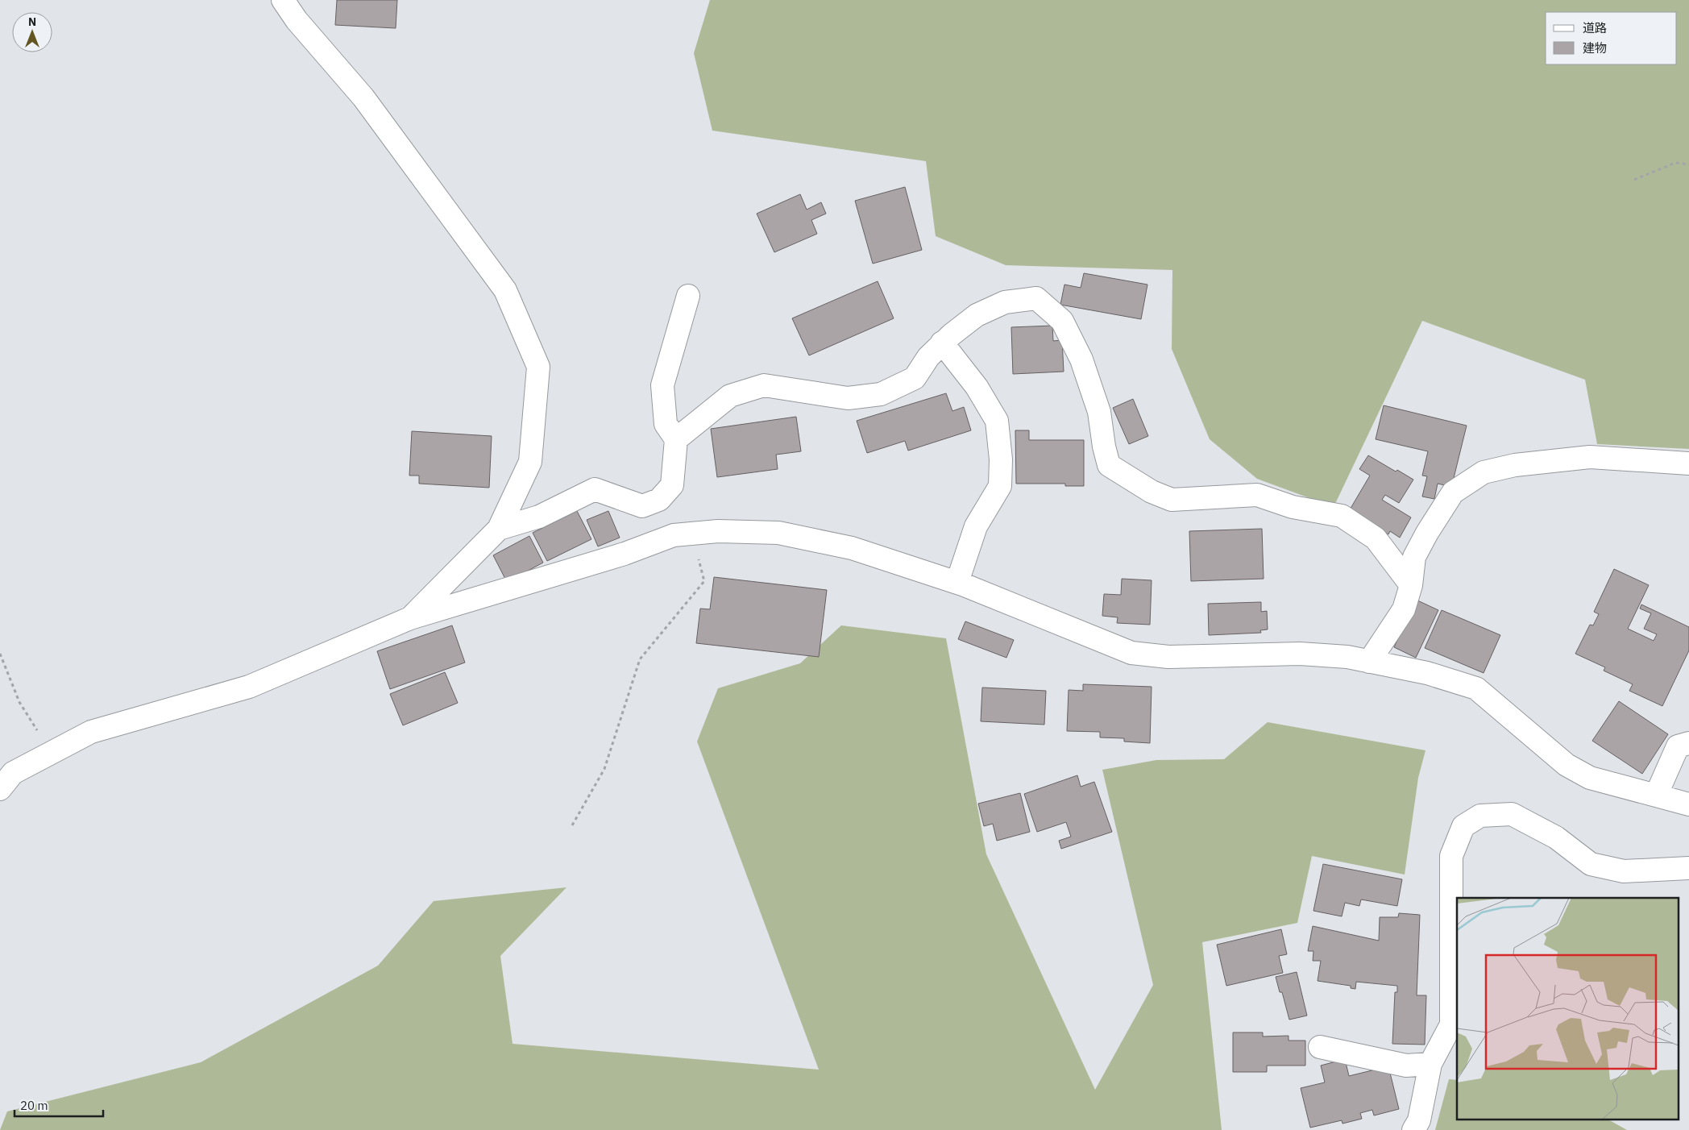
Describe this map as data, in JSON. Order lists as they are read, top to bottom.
{
  "legend": ["道路", "建物"],
  "scale_bar": "20 m",
  "north": "top"
}
